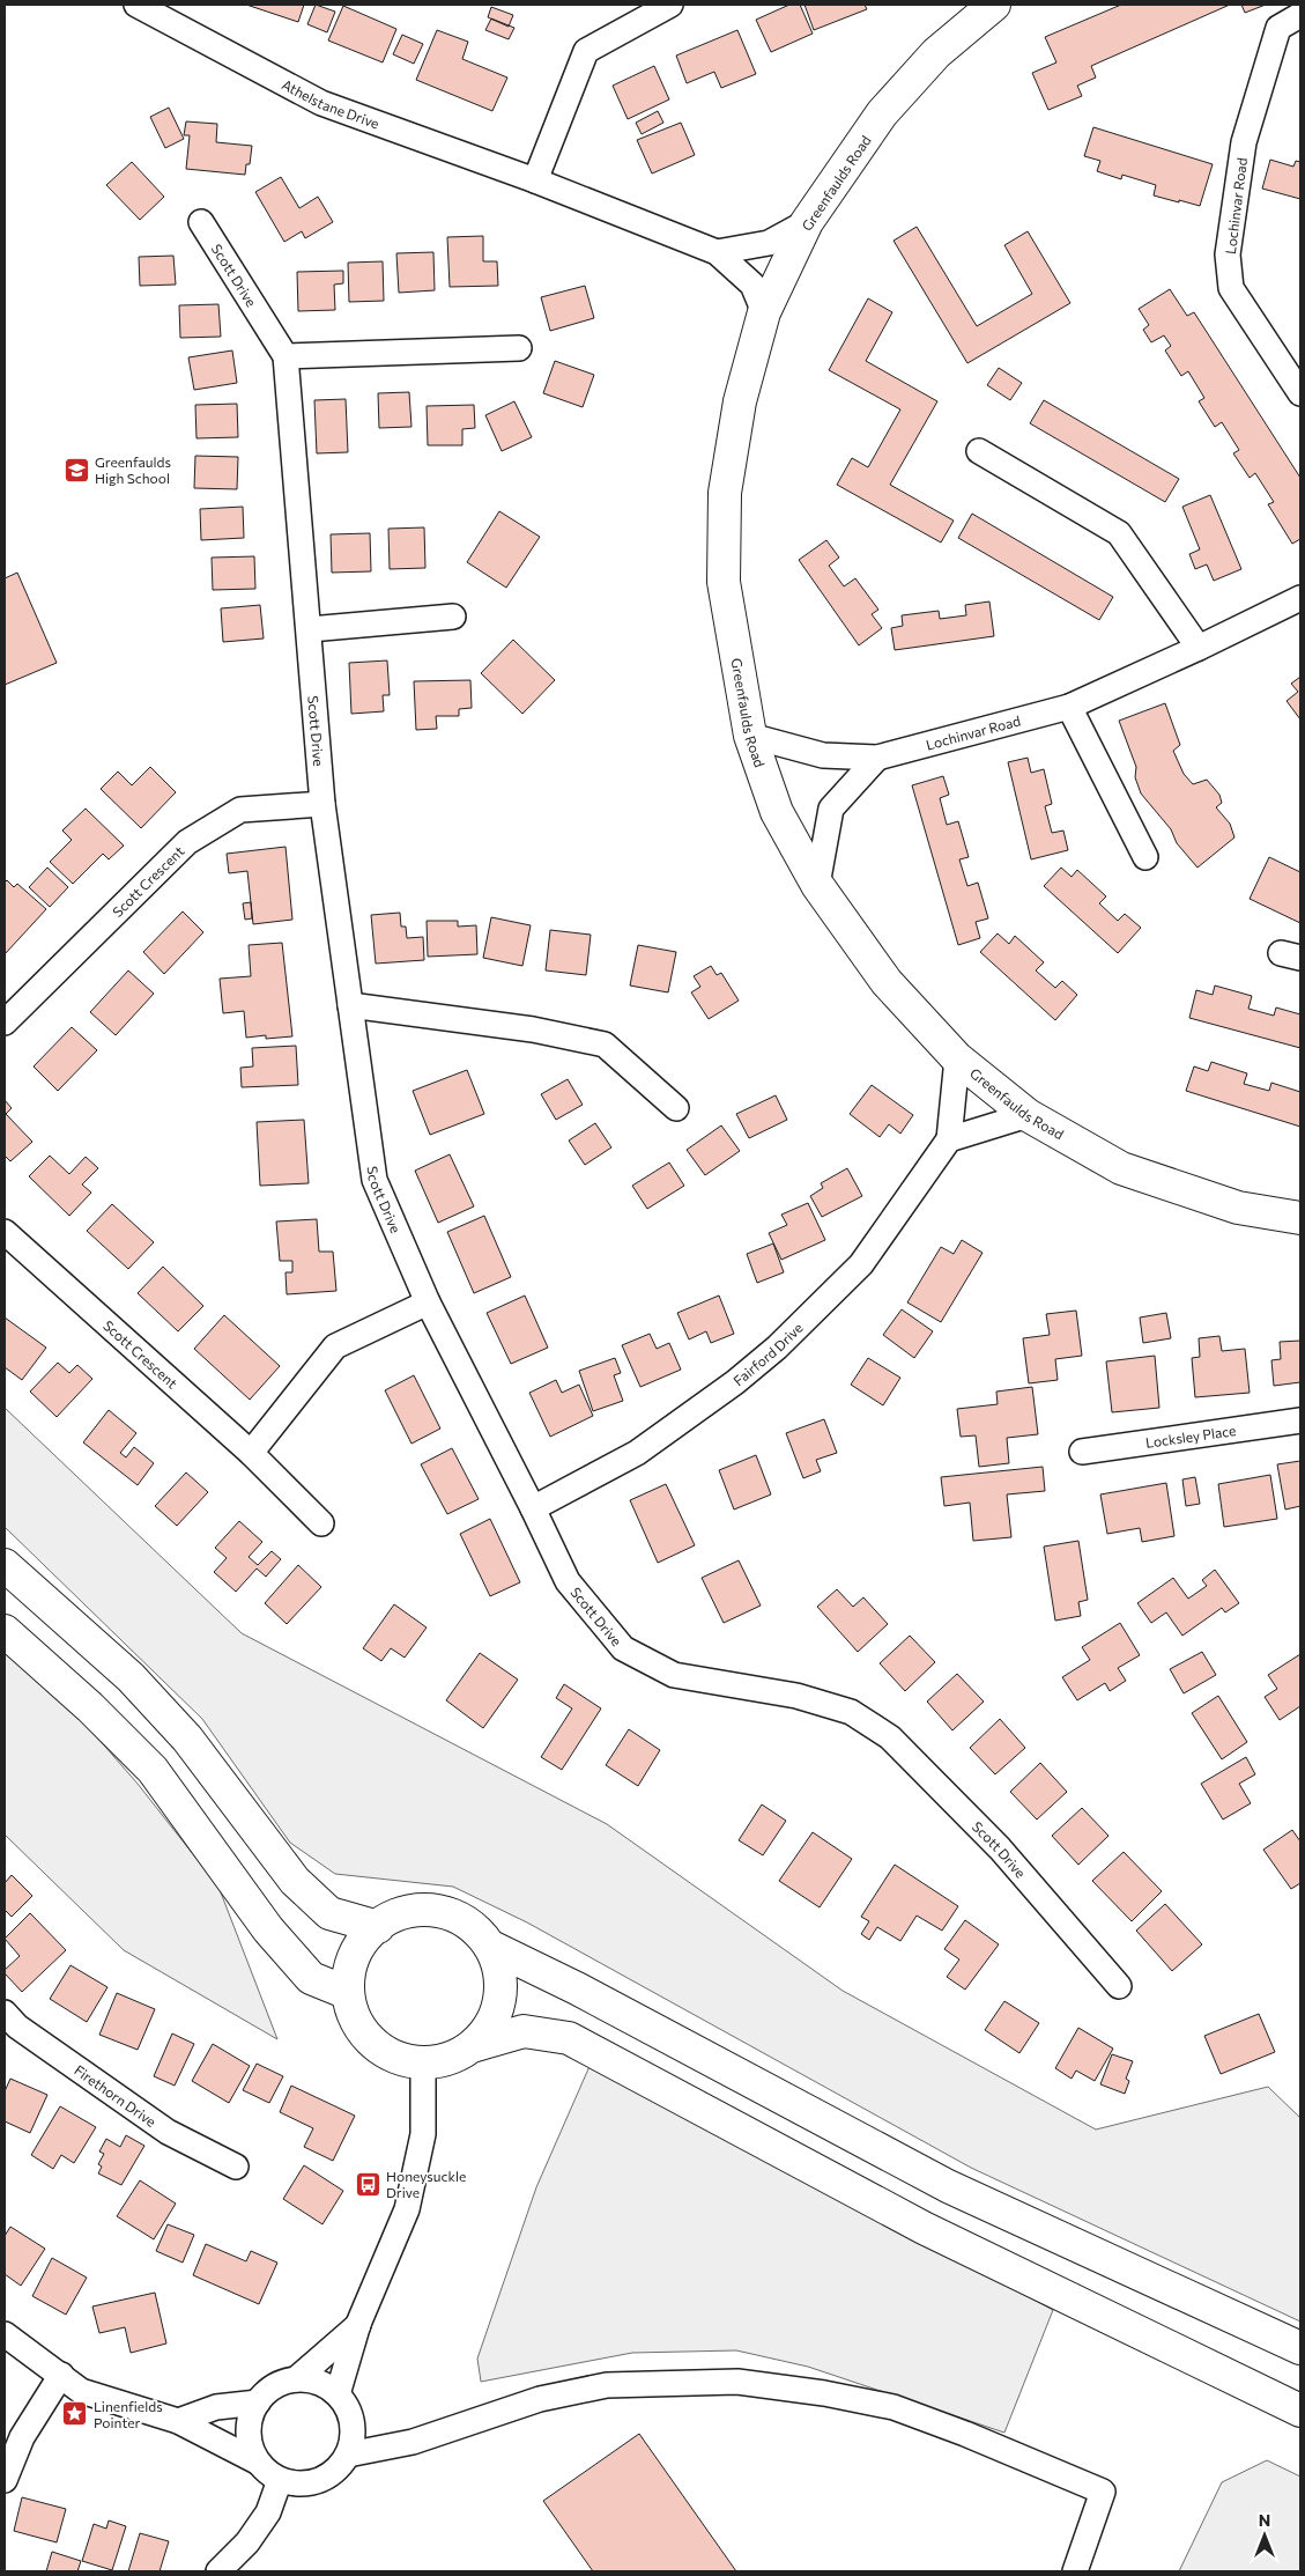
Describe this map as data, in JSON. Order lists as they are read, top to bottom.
{
  "streets": {
    "main road": ["Greenfaulds Road"],
    "street": [
      "Athelstane Drive",
      "Lochinvar Road",
      "Scott Drive",
      "Scott Crescent",
      "Fairford Drive",
      "Locksley Place",
      "Firethorn Drive"
    ]
  },
  "crossings": [
    ["Athelstane Drive", "Greenfaulds Road"],
    ["Greenfaulds Road", "Lochinvar Road"],
    ["Greenfaulds Road", "Fairford Drive"],
    ["Scott Drive", "Scott Crescent"],
    ["Scott Drive", "Fairford Drive"]
  ],
  "places": {
    "school or university": ["Greenfaulds High School"],
    "bus stop": ["Honeysuckle Drive"],
    "place": ["Linenfields Pointer"]
  },
  "north": "top"
}
